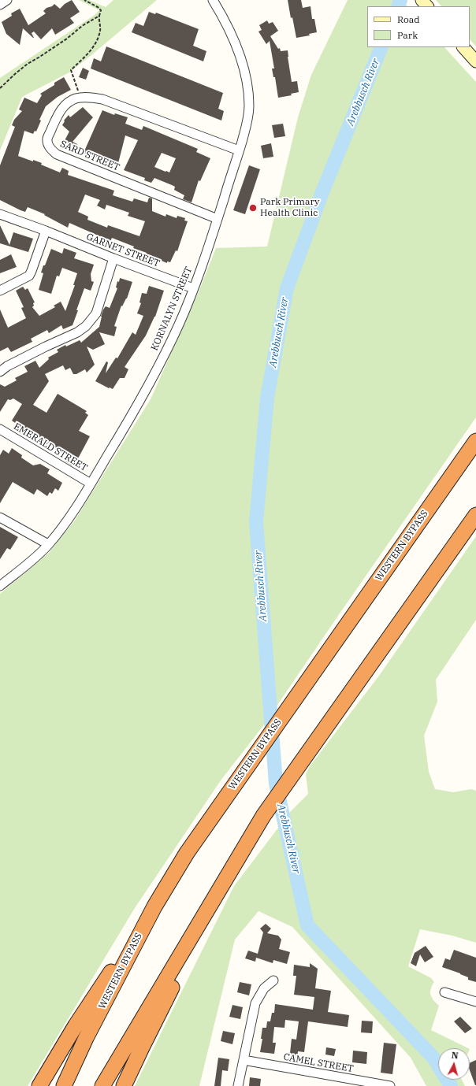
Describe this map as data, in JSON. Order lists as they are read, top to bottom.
{
  "streets": {
    "highway": ["WESTERN BYPASS"],
    "street": [
      "SARD STREET",
      "GARNET STREET",
      "KORNALYN STREET",
      "EMERALD STREET",
      "CAMEL STREET"
    ]
  },
  "crossings": [
    ["SARD STREET", "KORNALYN STREET"],
    ["GARNET STREET", "KORNALYN STREET"],
    ["KORNALYN STREET", "EMERALD STREET"]
  ],
  "water": ["Arebbusch River"],
  "places": ["Park Primary Health Clinic"],
  "legend": ["Road", "Park"],
  "north": "top"
}
